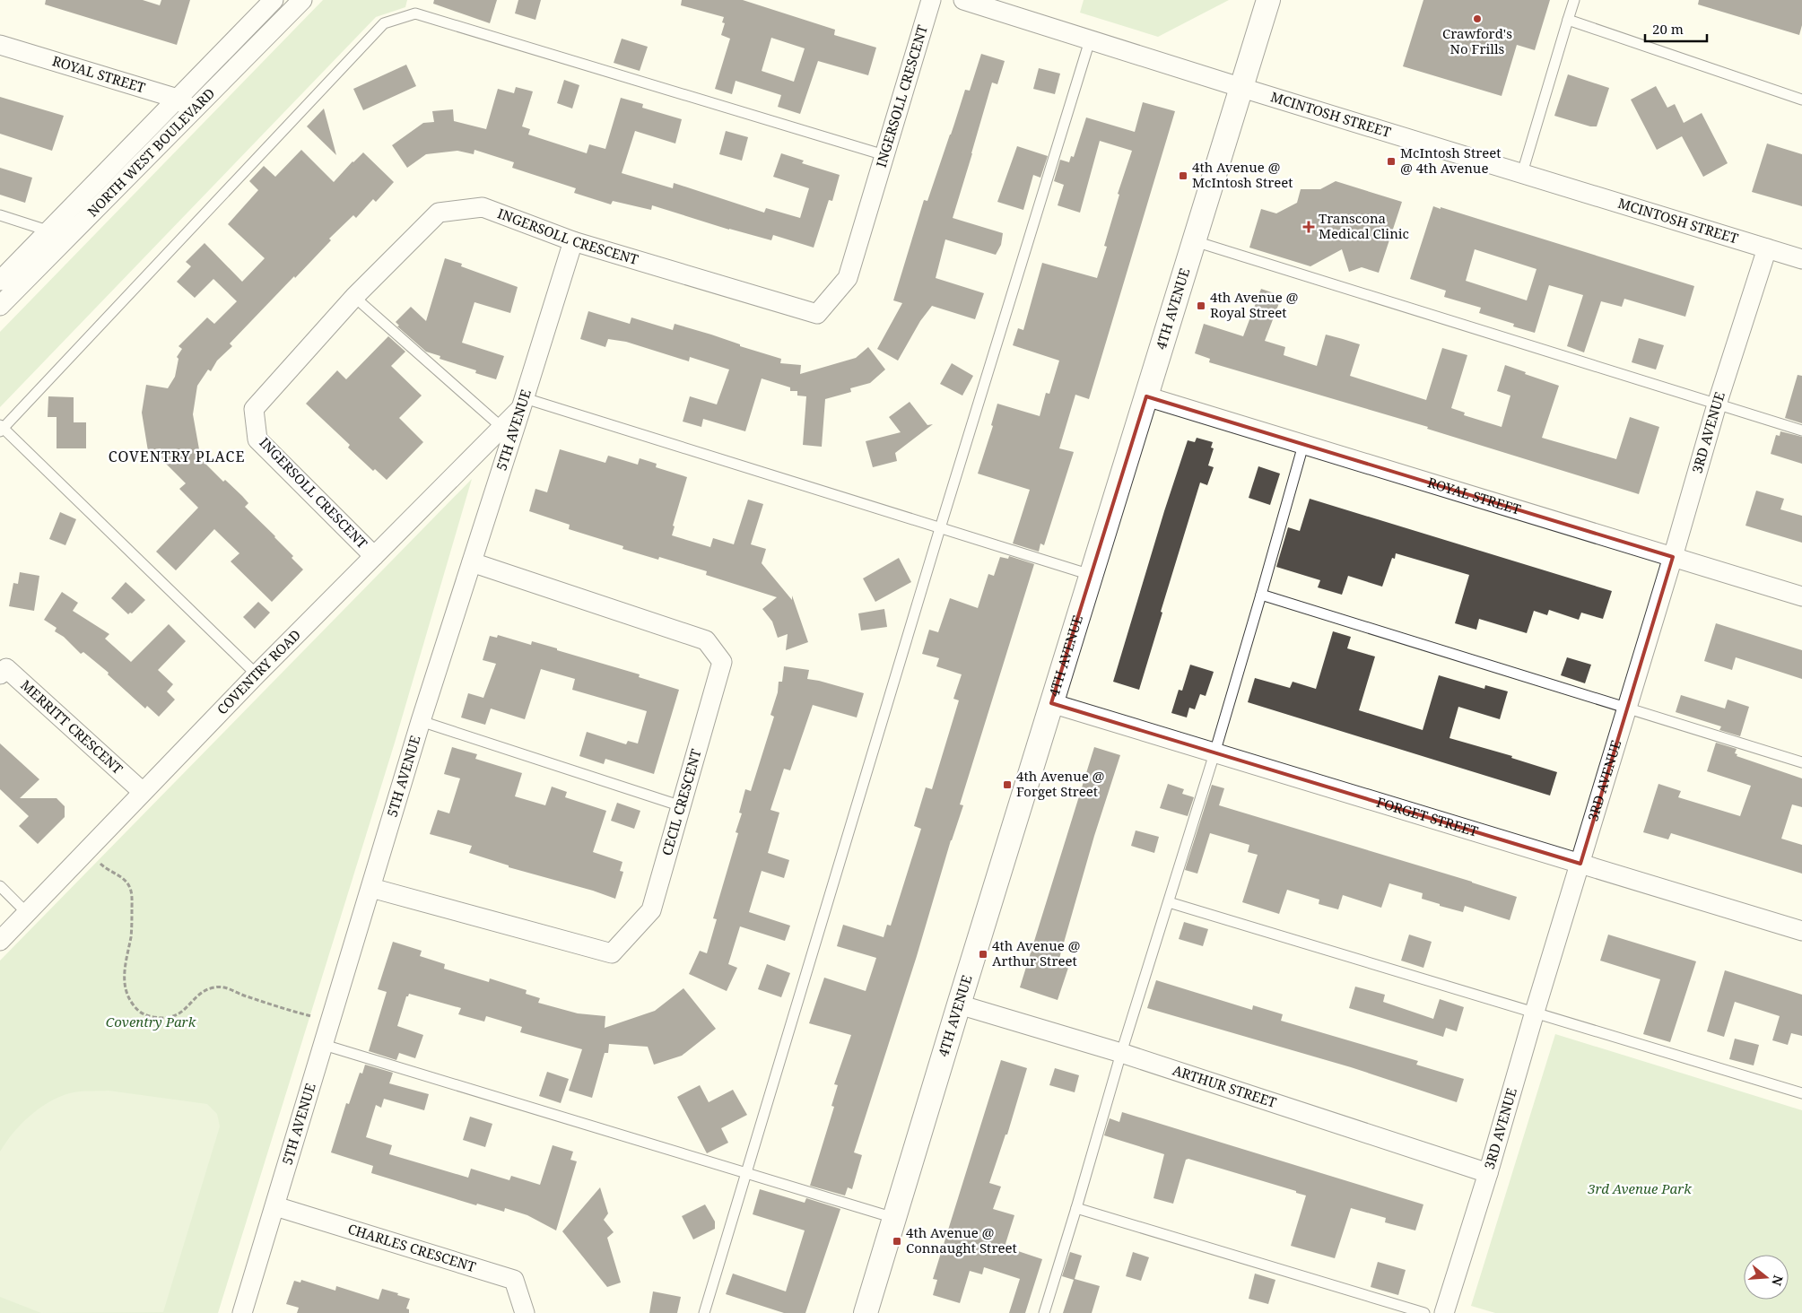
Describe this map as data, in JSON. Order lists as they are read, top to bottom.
{
  "streets": {
    "street": [
      "ROYAL STREET",
      "INGERSOLL CRESCENT",
      "MCINTOSH STREET",
      "NORTH WEST BOULEVARD",
      "4TH AVENUE",
      "5TH AVENUE",
      "3RD AVENUE",
      "COVENTRY ROAD",
      "MERRITT CRESCENT",
      "CECIL CRESCENT",
      "FORGET STREET",
      "ARTHUR STREET",
      "CHARLES CRESCENT"
    ]
  },
  "crossings": [
    ["ROYAL STREET", "NORTH WEST BOULEVARD"],
    ["ROYAL STREET", "4TH AVENUE"],
    ["ROYAL STREET", "3RD AVENUE"],
    ["INGERSOLL CRESCENT", "5TH AVENUE"],
    ["INGERSOLL CRESCENT", "COVENTRY ROAD"],
    ["MCINTOSH STREET", "4TH AVENUE"],
    ["MCINTOSH STREET", "3RD AVENUE"],
    ["4TH AVENUE", "FORGET STREET"],
    ["4TH AVENUE", "ARTHUR STREET"],
    ["5TH AVENUE", "COVENTRY ROAD"],
    ["5TH AVENUE", "CECIL CRESCENT"],
    ["5TH AVENUE", "CHARLES CRESCENT"],
    ["3RD AVENUE", "FORGET STREET"],
    ["3RD AVENUE", "ARTHUR STREET"],
    ["COVENTRY ROAD", "MERRITT CRESCENT"]
  ],
  "districts": ["COVENTRY PLACE"],
  "parks": ["Coventry Park", "3rd Avenue Park"],
  "places": {
    "other": ["Crawford's No Frills"],
    "transit": [
      "McIntosh Street @ 4th Avenue",
      "4th Avenue @ McIntosh Street",
      "4th Avenue @ Royal Street",
      "4th Avenue @ Forget Street",
      "4th Avenue @ Arthur Street",
      "4th Avenue @ Connaught Street"
    ],
    "health": ["Transcona Medical Clinic"]
  },
  "scale_bar": "20 m",
  "north": "right"
}
